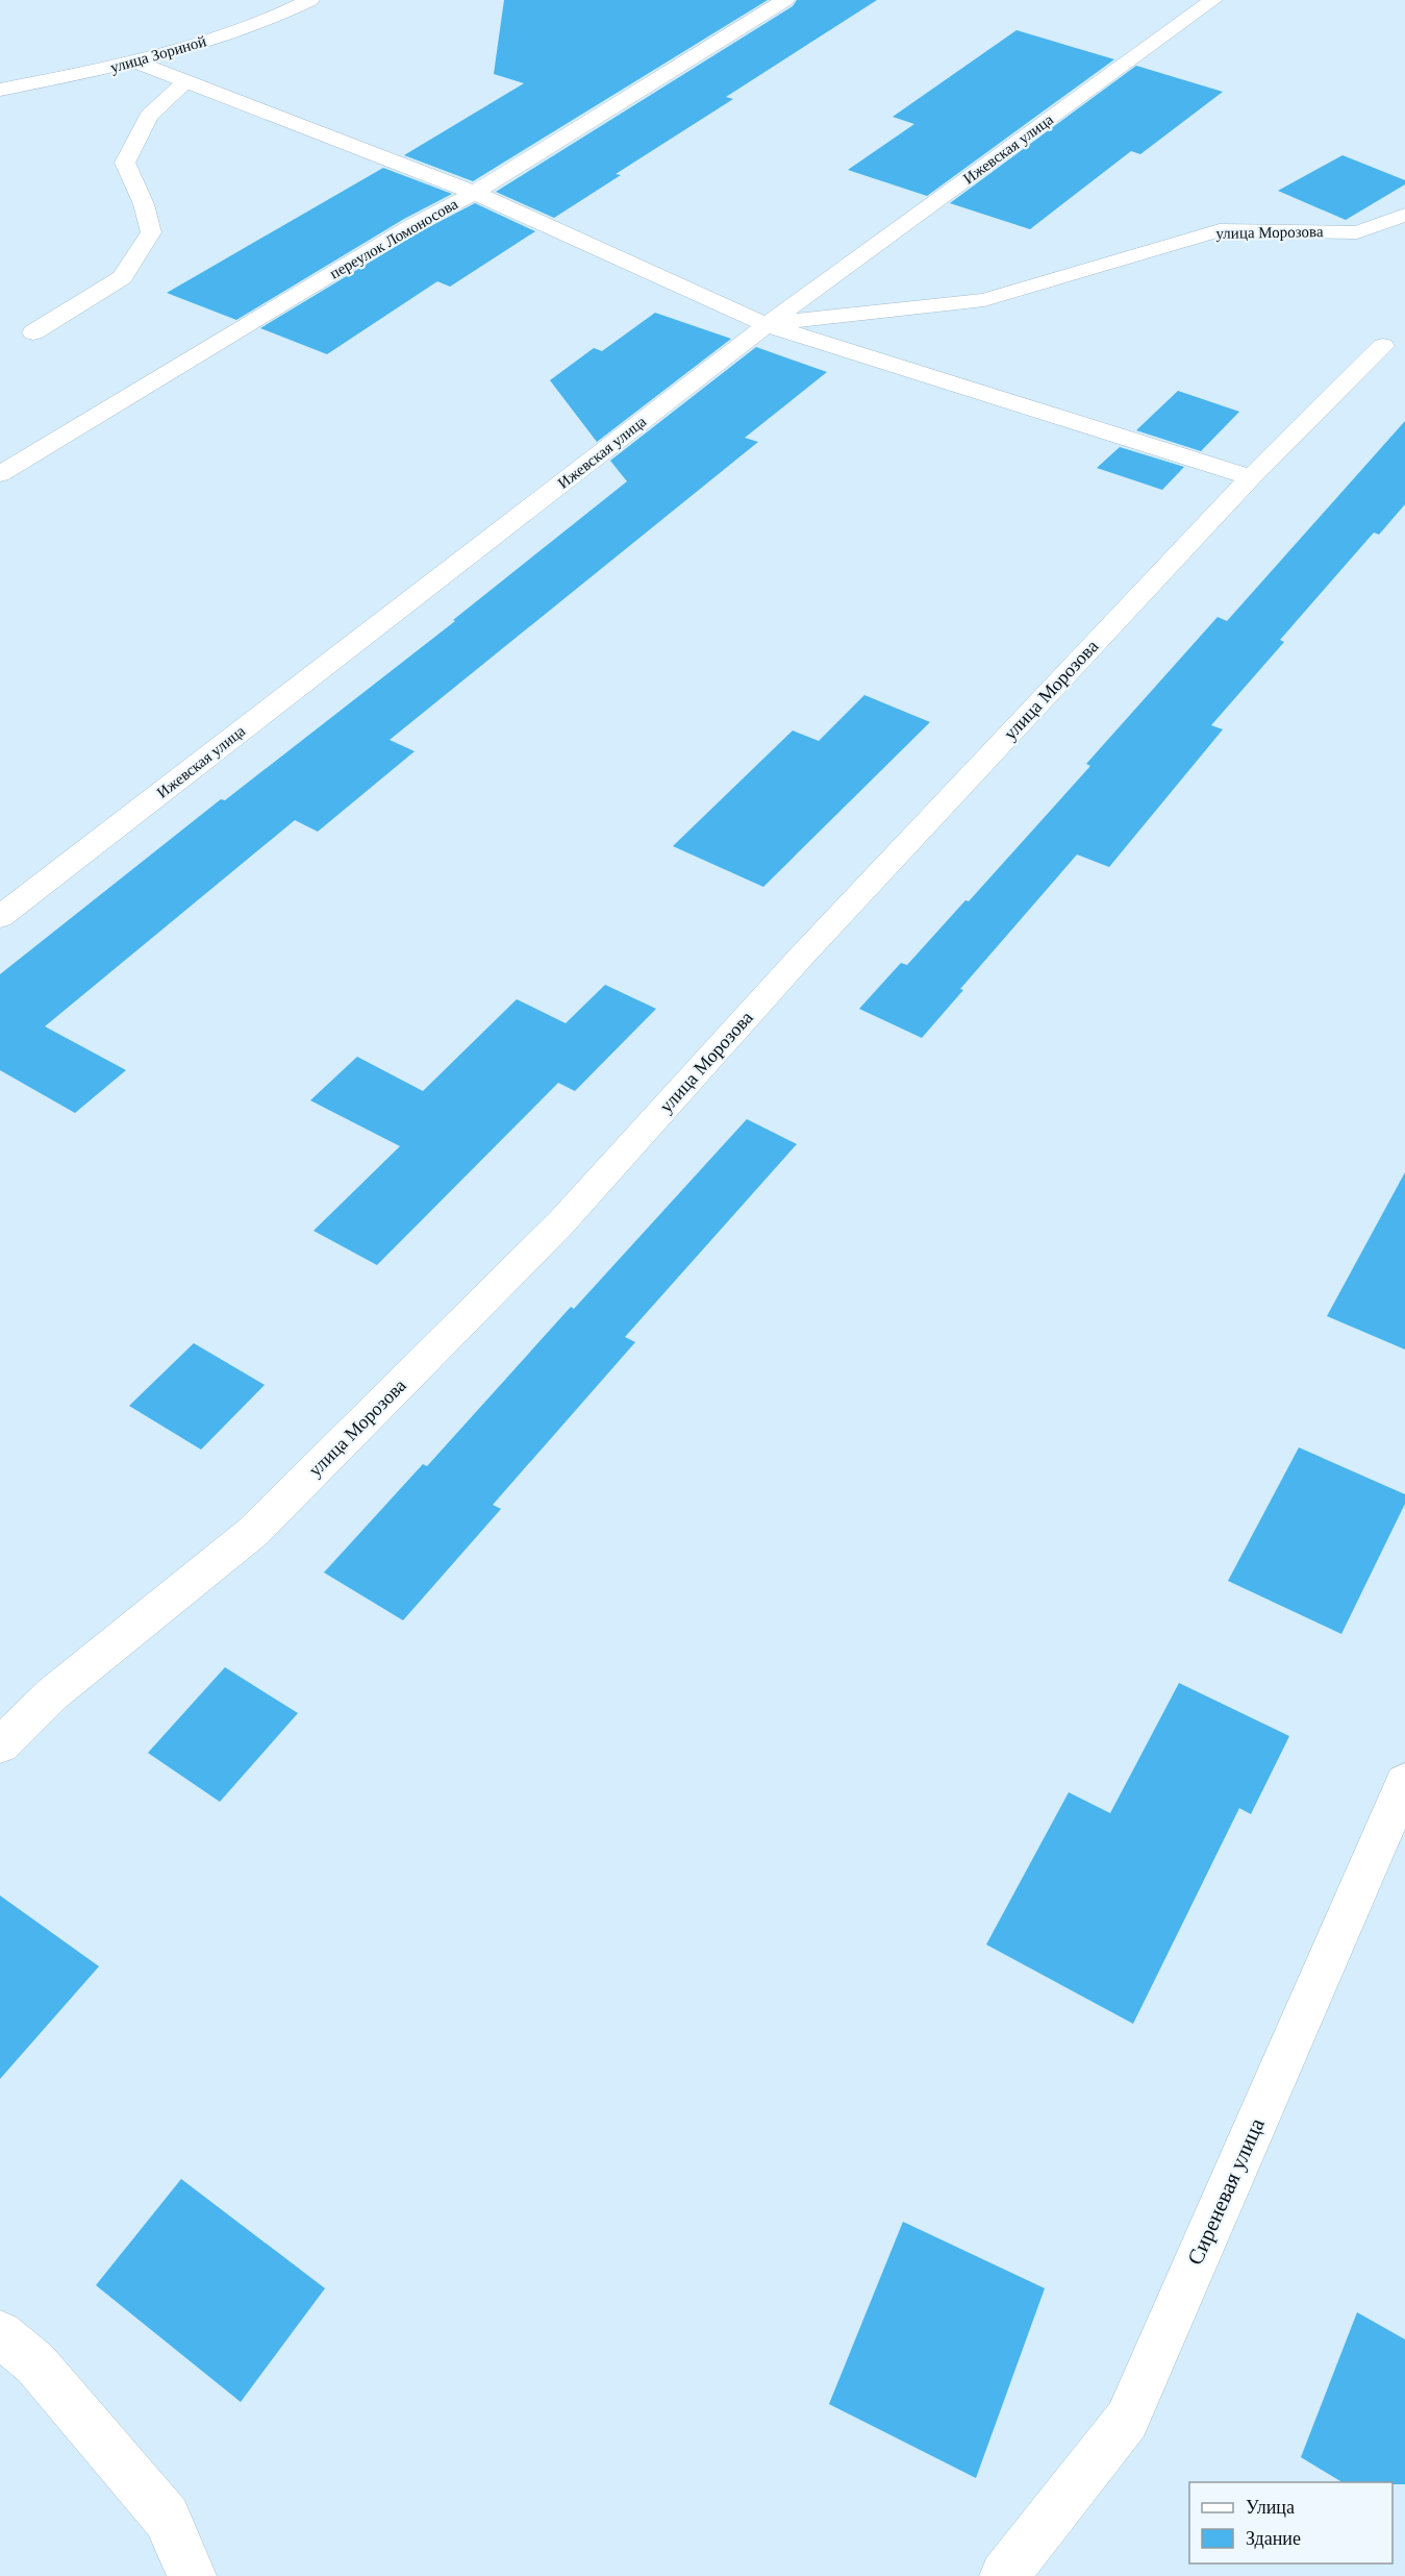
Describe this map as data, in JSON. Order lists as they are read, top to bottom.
{
  "streets": {
    "street": [
      "улица Зориной",
      "Ижевская улица",
      "улица Морозова",
      "переулок Ломоносова",
      "Сиреневая улица"
    ]
  },
  "crossings": [
    ["Ижевская улица", "улица Морозова"]
  ],
  "legend": ["Улица", "Здание"]
}
